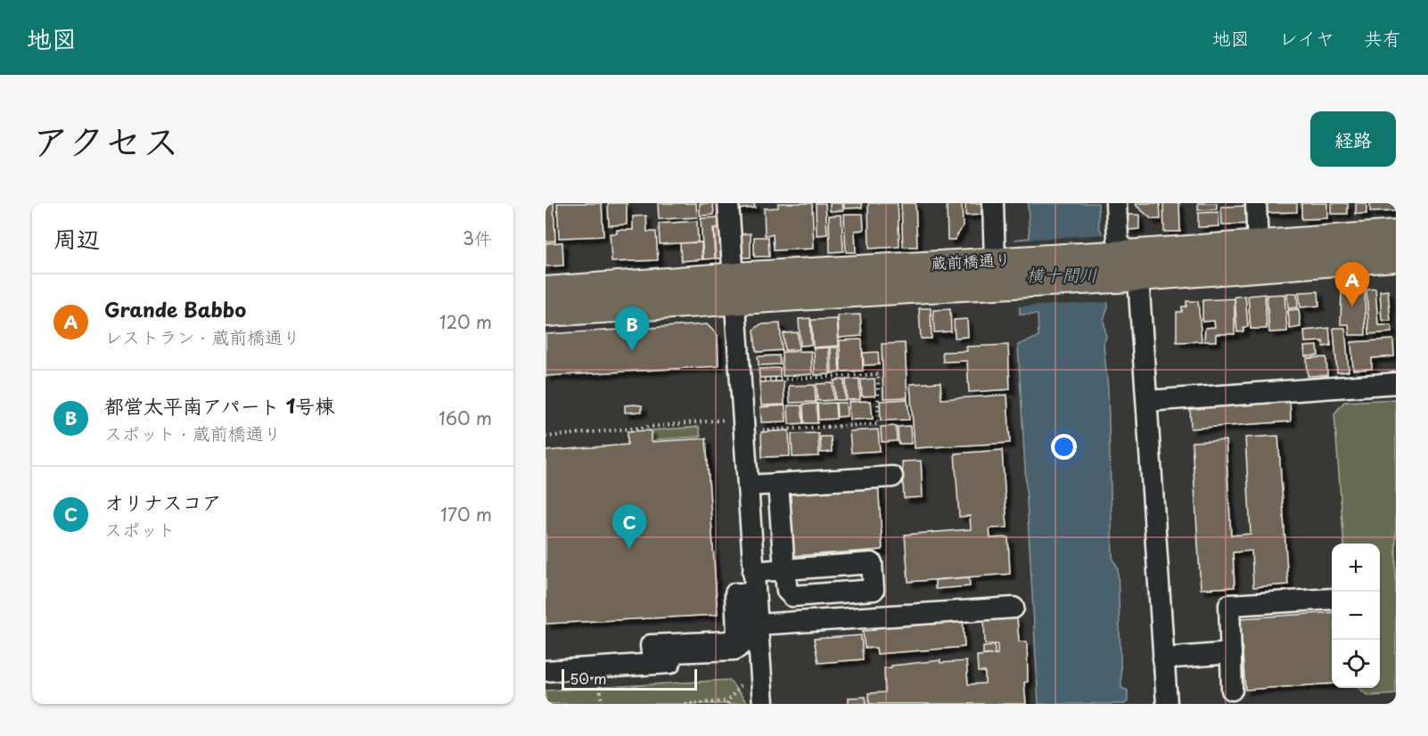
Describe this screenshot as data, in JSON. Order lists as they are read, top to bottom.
{
  "streets": {
    "main road": ["蔵前橋通り"]
  },
  "water": ["横十間川"],
  "scale_bar": "50 m",
  "page": {
    "header": "地図",
    "nav": ["地図", "レイヤ", "共有"],
    "title": "アクセス",
    "buttons": "経路",
    "heading": ["周辺", "3件"],
    "pins": ["A", "B", "C"],
    "list": [
      {
        "mark": "A",
        "name": "Grande Babbo",
        "note": "レストラン · 蔵前橋通り",
        "value": "120 m"
      },
      {
        "mark": "B",
        "name": "都営太平南アパート 1号棟",
        "note": "スポット · 蔵前橋通り",
        "value": "160 m"
      },
      {
        "mark": "C",
        "name": "オリナスコア",
        "note": "スポット",
        "value": "170 m"
      }
    ],
    "map_buttons": ["+", "−"],
    "scale": "50 m"
  }
}
